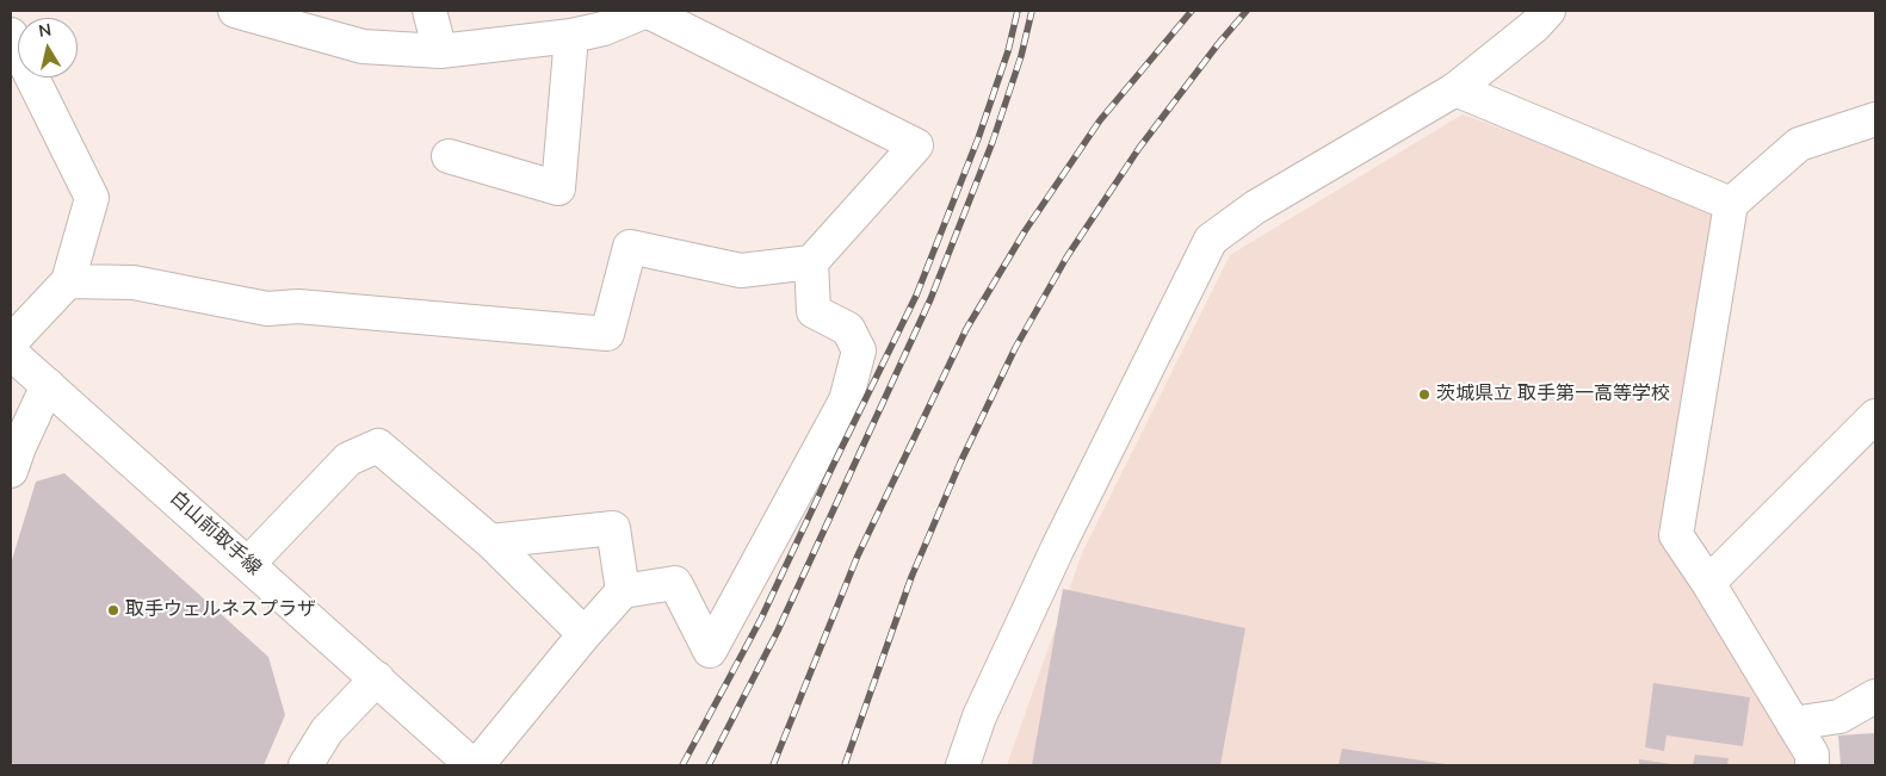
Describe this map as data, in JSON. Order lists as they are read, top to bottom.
{
  "streets": {
    "street": ["白山前取手線"]
  },
  "places": ["茨城県立 取手第一高等学校", "取手ウェルネスプラザ"],
  "north": "top"
}
